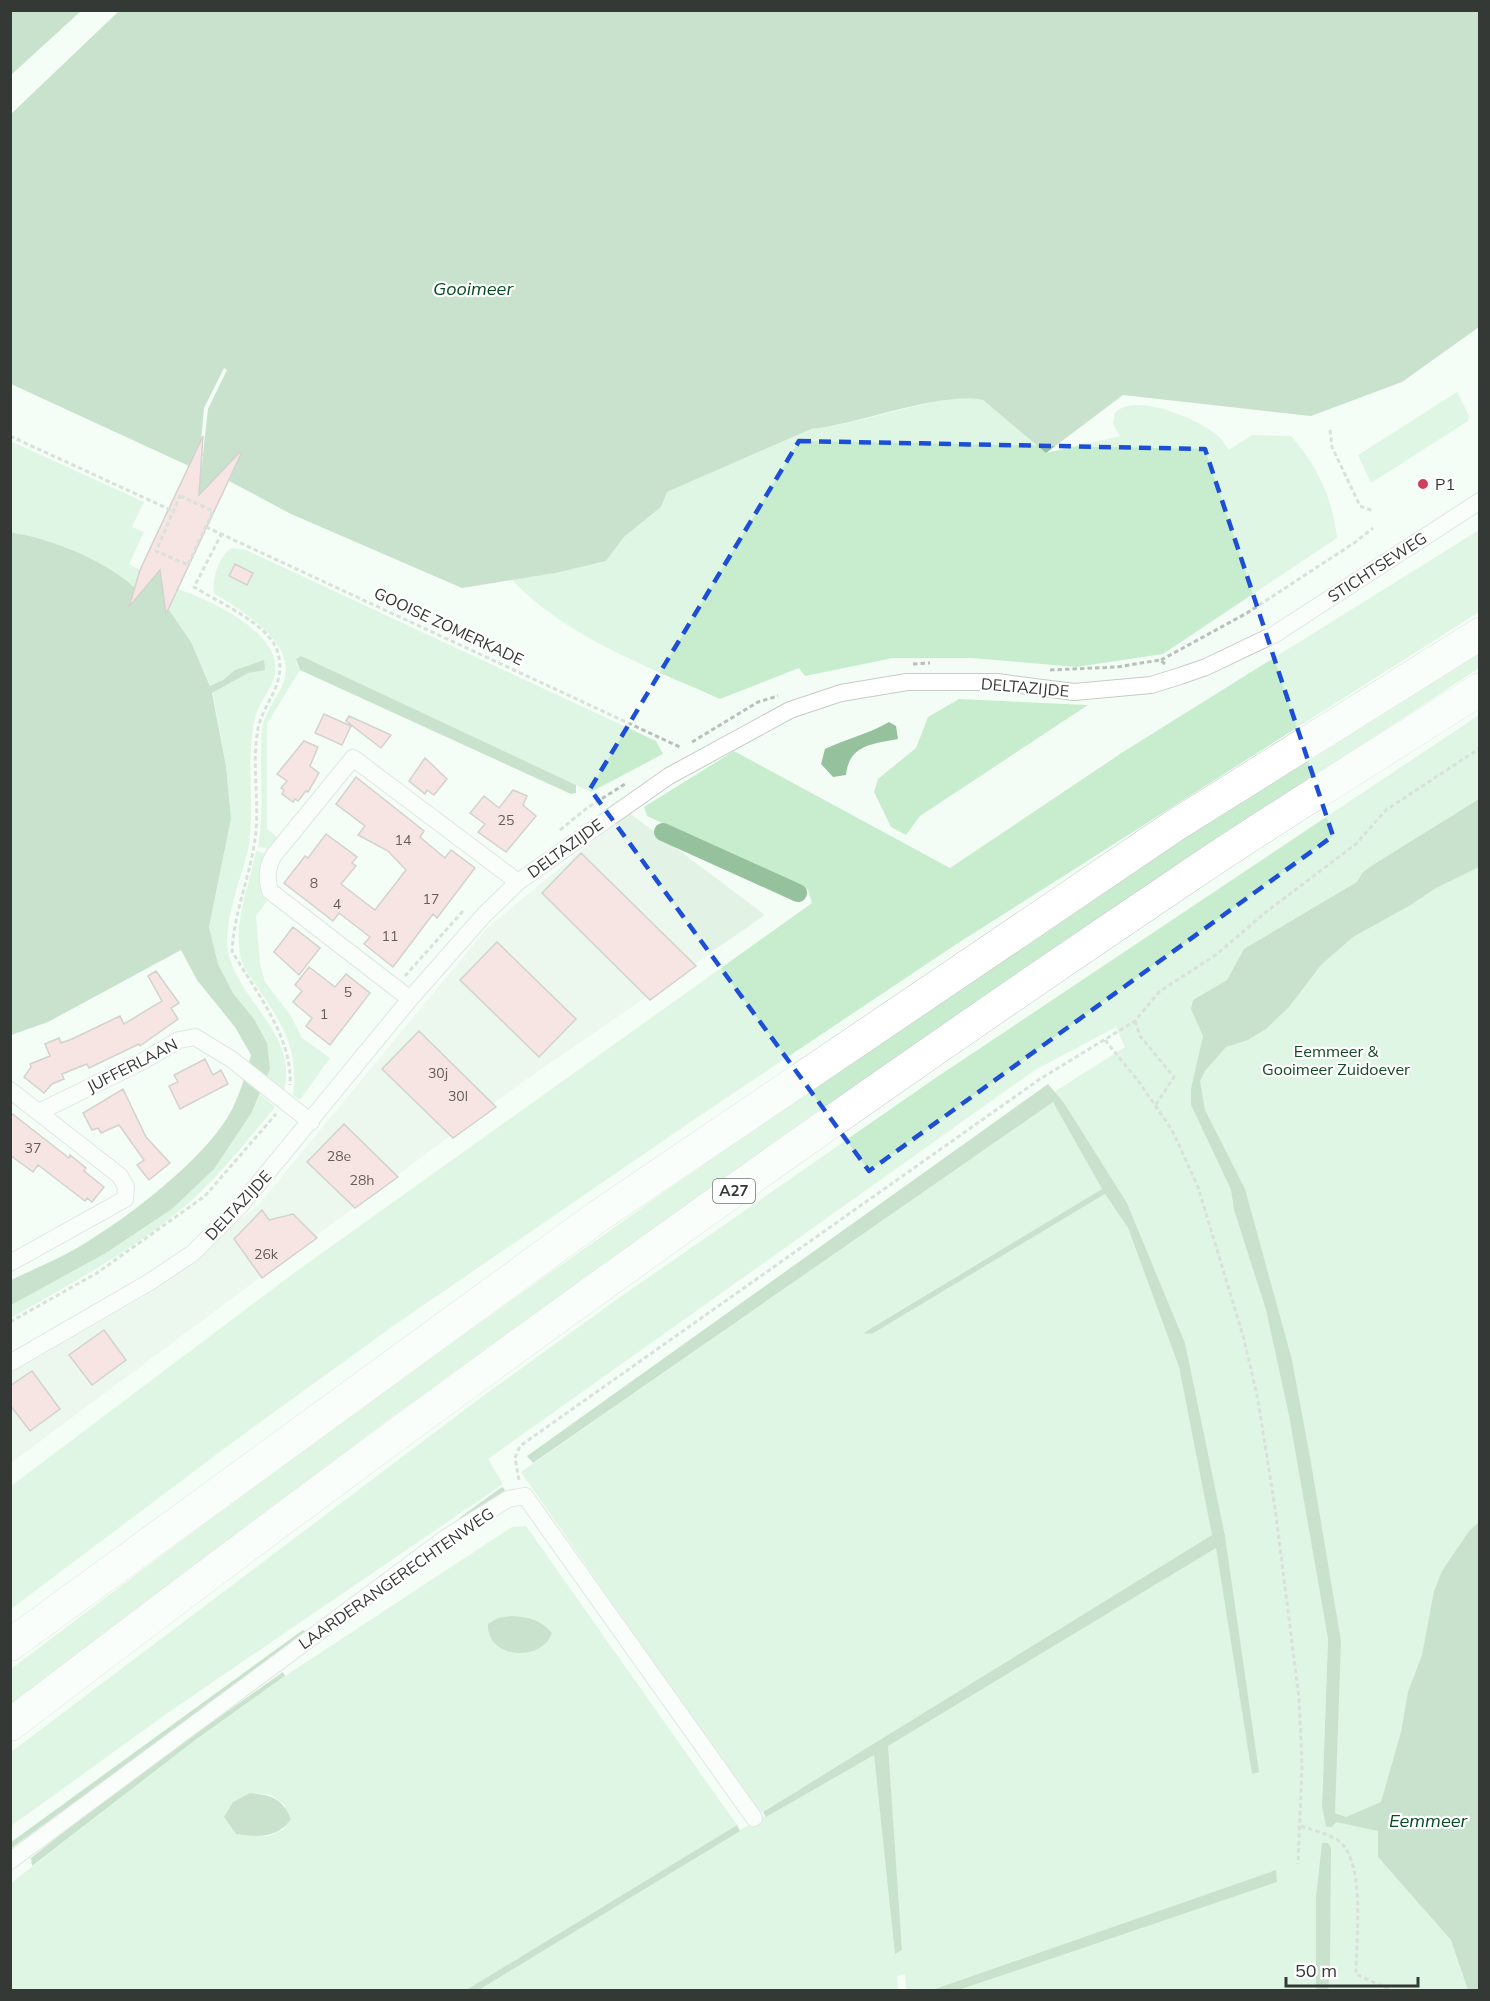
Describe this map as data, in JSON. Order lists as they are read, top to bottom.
{
  "streets": {
    "highway": ["A27"],
    "street": [
      "STICHTSEWEG",
      "DELTAZIJDE",
      "JUFFERLAAN",
      "LAARDERANGERECHTENWEG"
    ],
    "path": ["GOOISE ZOMERKADE"]
  },
  "crossings": [
    ["STICHTSEWEG", "DELTAZIJDE"],
    ["DELTAZIJDE", "JUFFERLAAN"]
  ],
  "water": ["Gooimeer", "Eemmeer"],
  "parks": ["Eemmeer & Gooimeer Zuidoever"],
  "places": ["P1"],
  "house_numbers": [
    "25",
    "14",
    "8",
    "17",
    "4",
    "11",
    "5",
    "1",
    "30j",
    "30l",
    "37",
    "28e",
    "28h",
    "26k"
  ],
  "scale_bar": "50 m"
}
